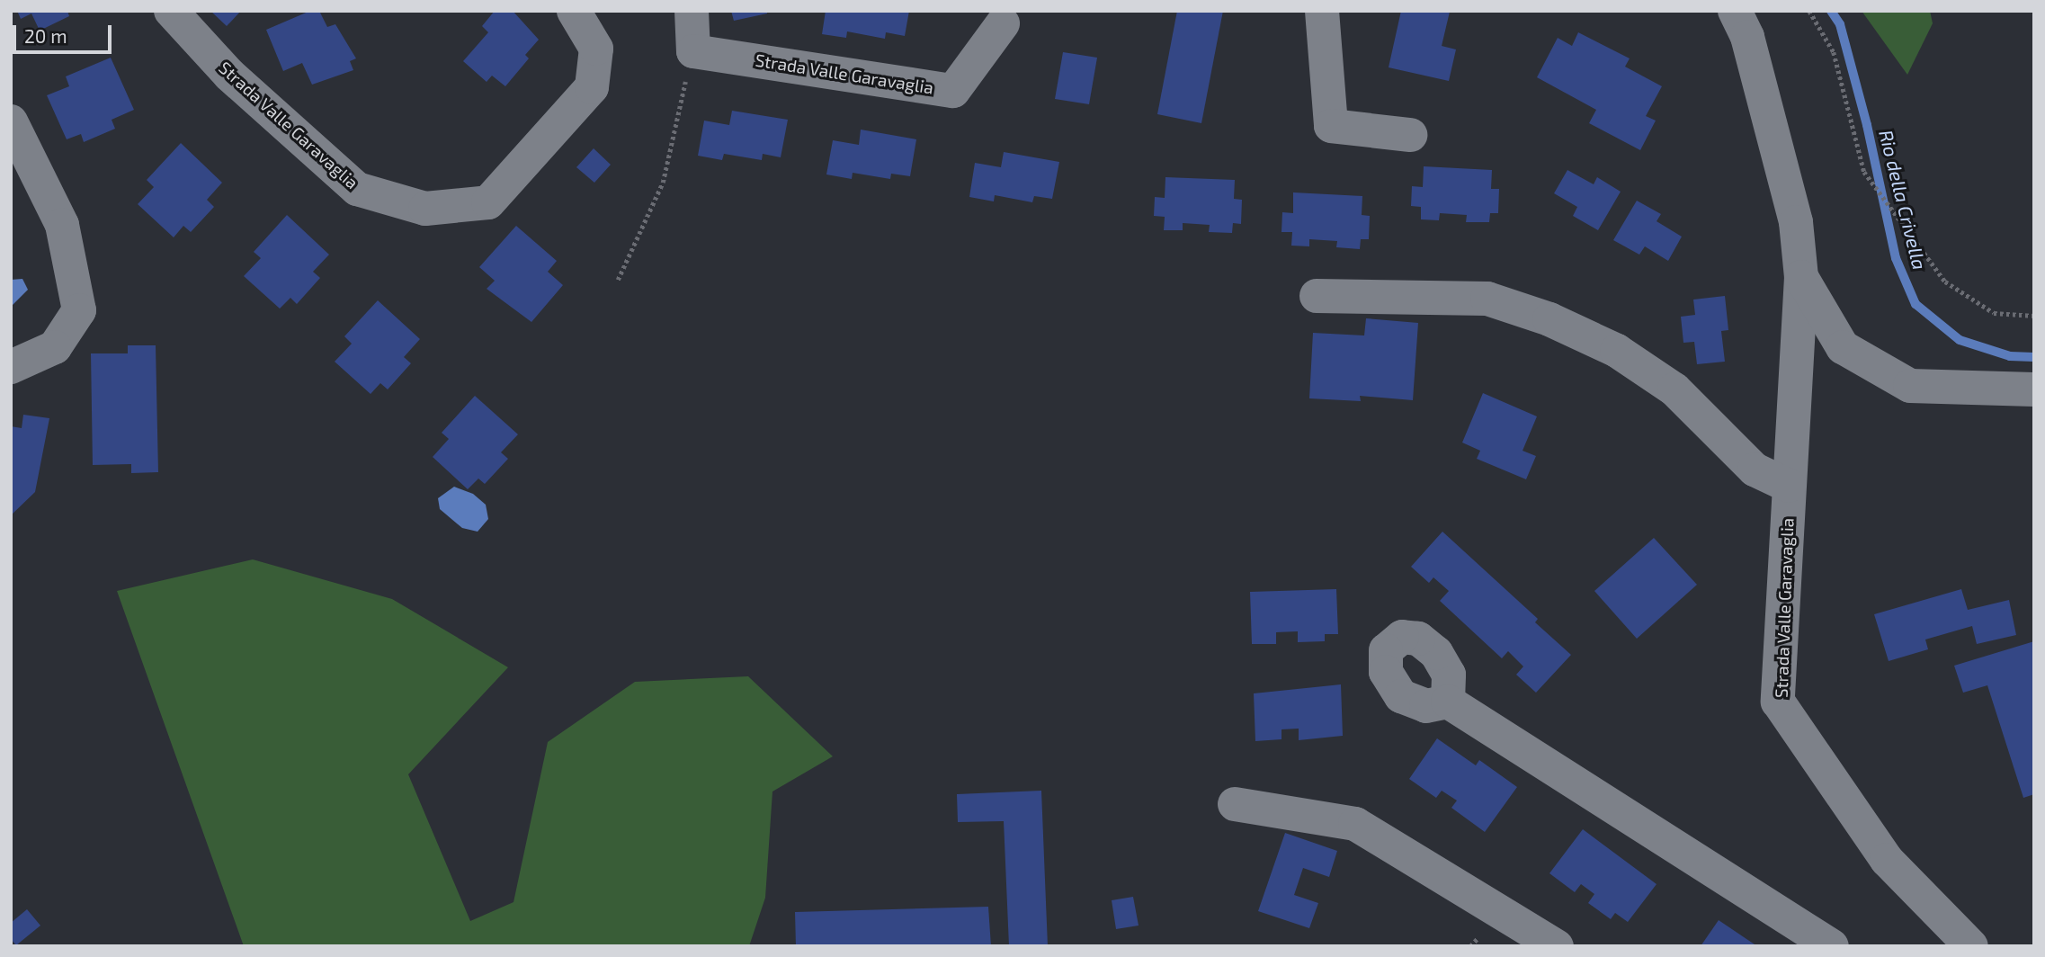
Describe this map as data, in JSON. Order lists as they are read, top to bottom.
{
  "streets": {
    "street": ["Strada Valle Garavaglia"]
  },
  "water": ["Rio della Crivella"],
  "scale_bar": "20 m"
}
